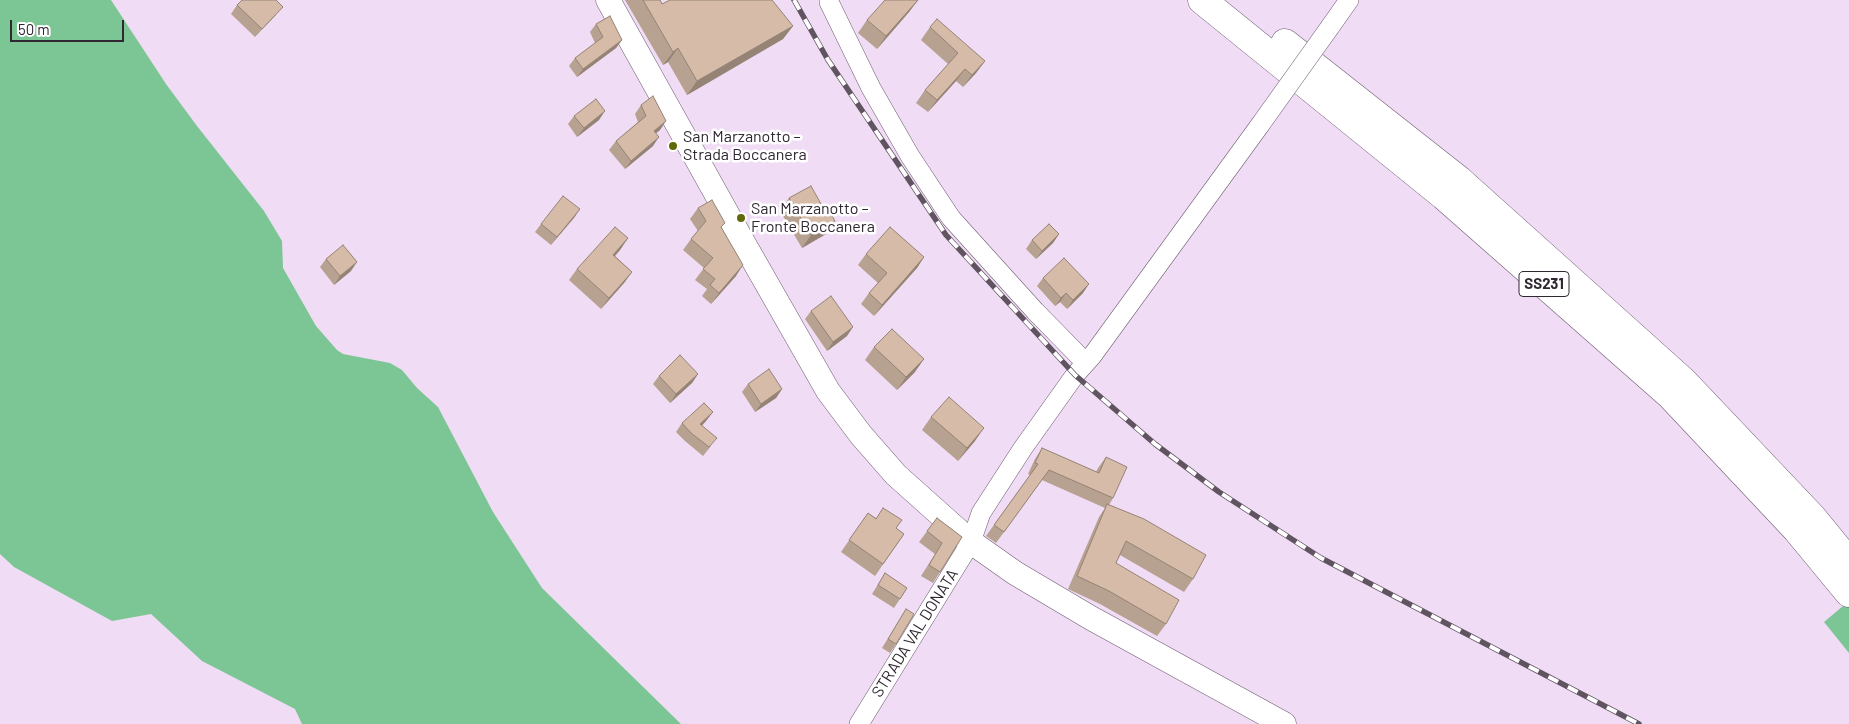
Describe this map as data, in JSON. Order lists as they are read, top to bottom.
{
  "streets": {
    "highway": ["SS231"],
    "street": ["STRADA VAL DONATA"]
  },
  "places": ["San Marzanotto – Strada Boccanera", "San Marzanotto – Fronte Boccanera"],
  "scale_bar": "50 m"
}
